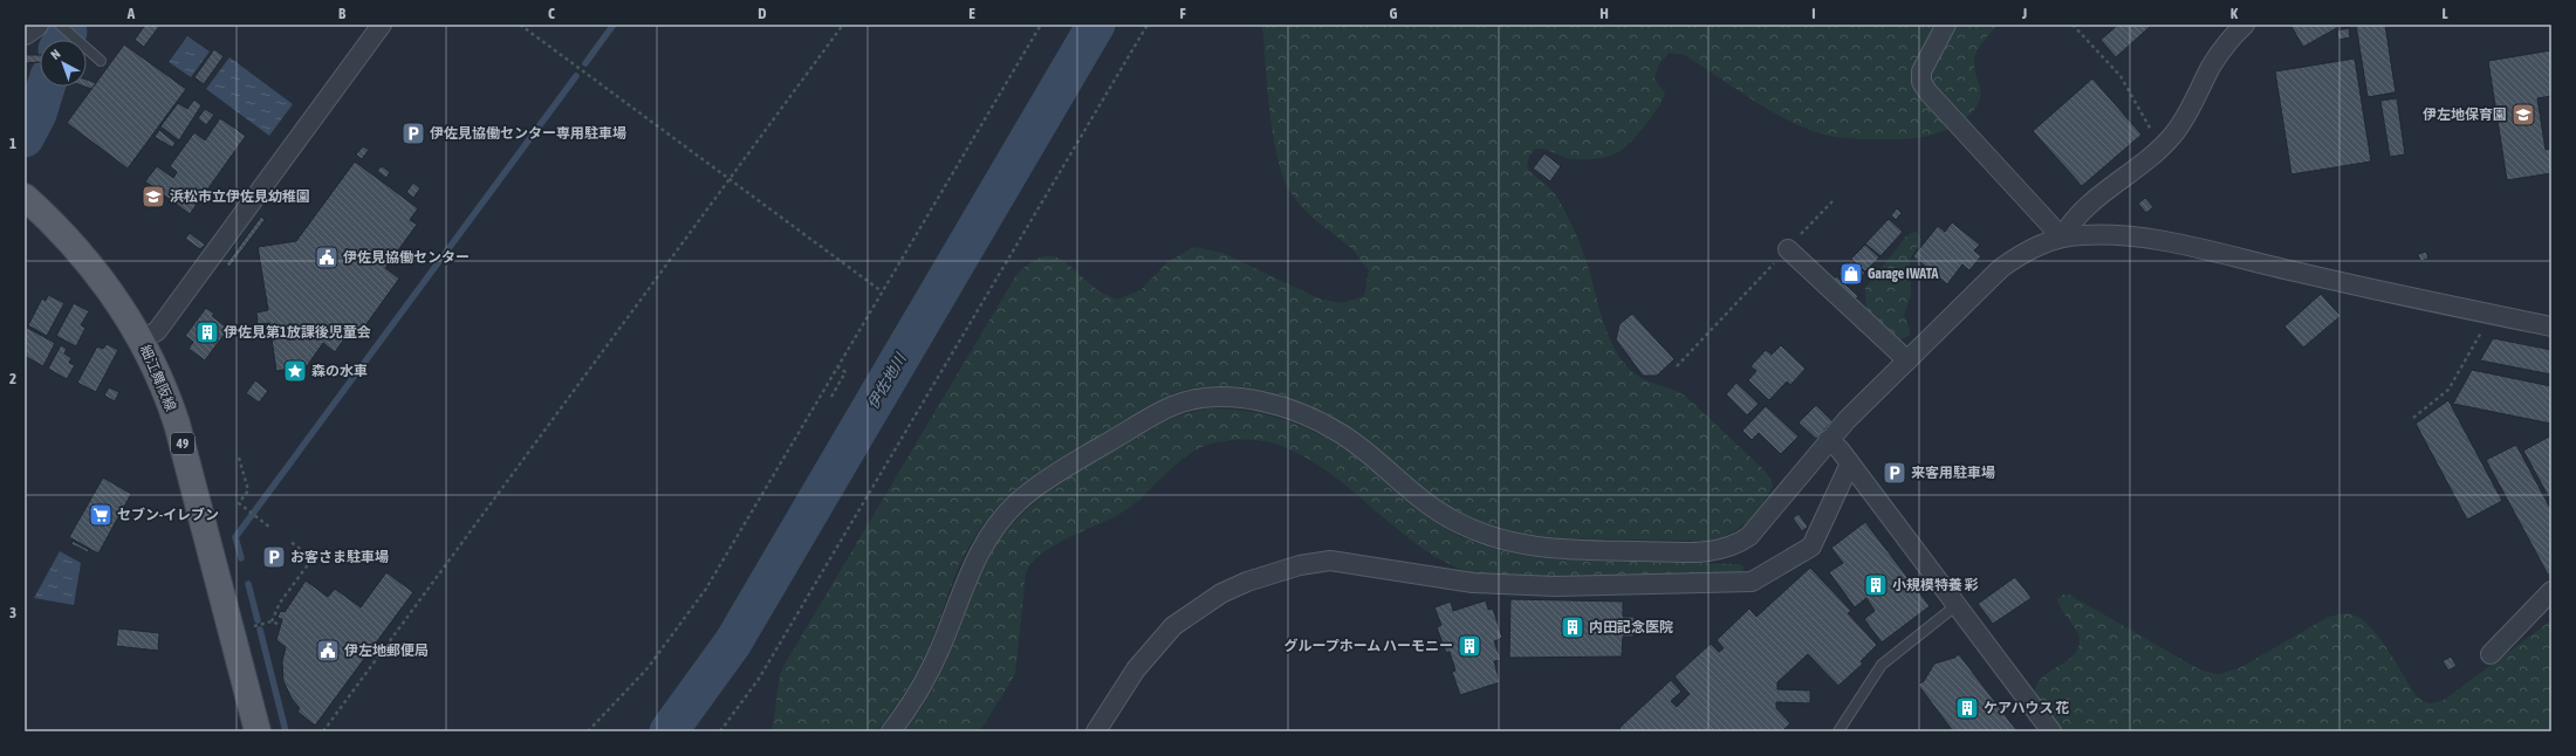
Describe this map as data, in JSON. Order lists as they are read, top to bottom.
{
  "streets": {
    "main road": ["細江舞阪線", "49"]
  },
  "water": ["伊佐地川"],
  "places": {
    "school or university": ["伊左地保育園", "浜松市立伊佐見幼稚園"],
    "parking": ["伊佐見協働センター専用駐車場", "来客用駐車場", "お客さま駐車場"],
    "public building": ["伊佐見協働センター", "伊左地郵便局"],
    "shop": ["Garage IWATA"],
    "building": [
      "伊佐見第1放課後児童会",
      "小規模特養 彩",
      "内田記念医院",
      "グループホーム ハーモニー",
      "ケアハウス 花"
    ],
    "place": ["森の水車"],
    "supermarket": ["セブン-イレブン"]
  },
  "north": "top left",
  "grid": {
    "columns": [
      "A",
      "B",
      "C",
      "D",
      "E",
      "F",
      "G",
      "H",
      "I",
      "J",
      "K",
      "L"
    ],
    "rows": ["1", "2", "3"]
  }
}
